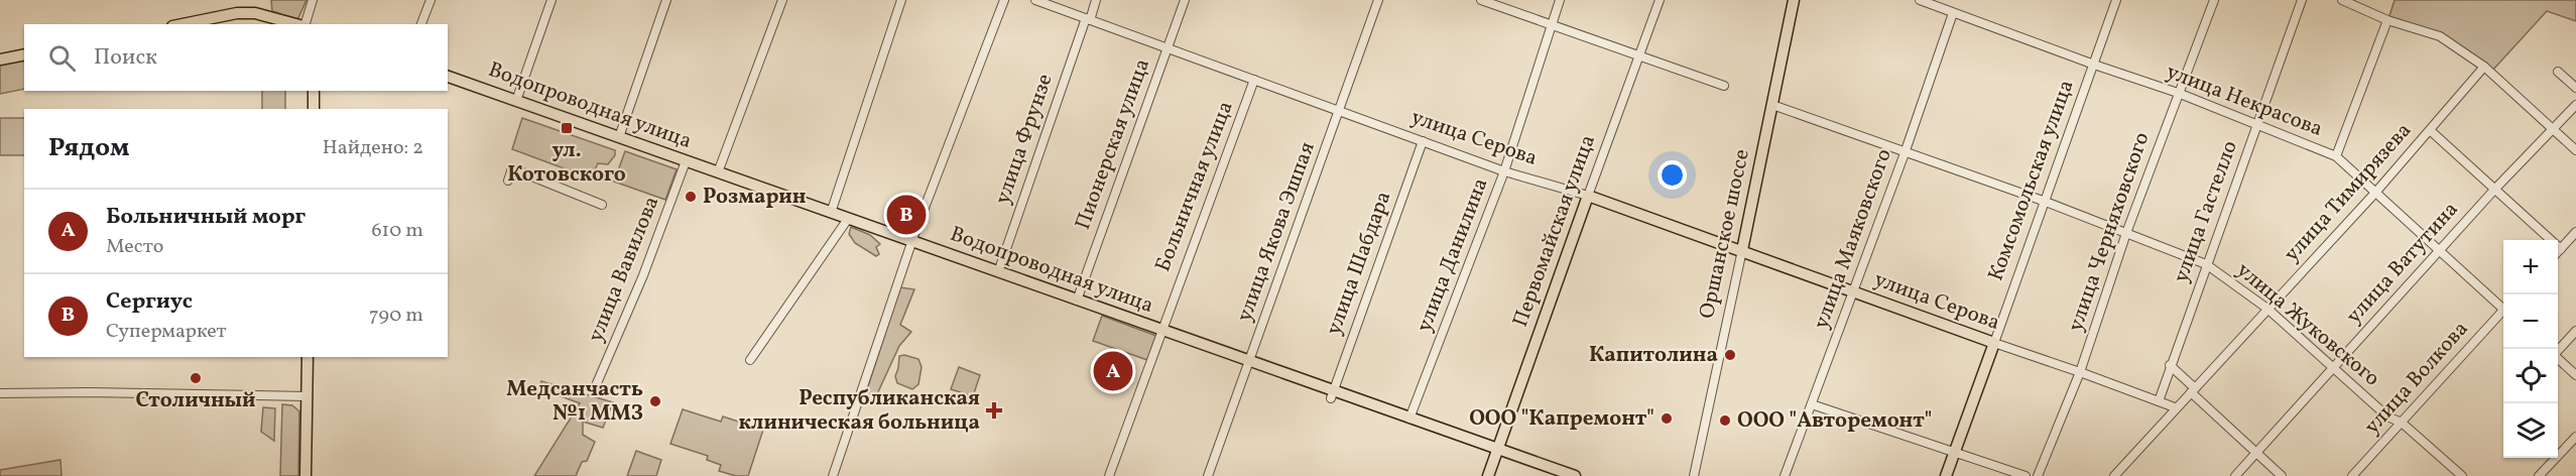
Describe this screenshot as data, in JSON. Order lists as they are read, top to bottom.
{
  "streets": {
    "main road": [
      "Водопроводная улица",
      "улица Серова",
      "Комсомольская улица",
      "Первомайская улица",
      "Оршанское шоссе"
    ],
    "street": [
      "улица Некрасова",
      "улица Фрунзе",
      "Пионерская улица",
      "Больничная улица",
      "улица Тимирязева",
      "улица Гастелло",
      "улица Якова Эшпая",
      "улица Черняховского",
      "улица Маяковского",
      "улица Данилина",
      "улица Шабдара",
      "улица Ватутина",
      "улица Вавилова",
      "улица Жуковского",
      "улица Волкова"
    ]
  },
  "crossings": [
    ["улица Некрасова", "Комсомольская улица"],
    ["улица Некрасова", "улица Тимирязева"],
    ["улица Некрасова", "улица Гастелло"],
    ["улица Некрасова", "улица Черняховского"],
    ["улица Некрасова", "улица Маяковского"],
    ["улица Некрасова", "улица Ватутина"],
    ["Водопроводная улица", "улица Фрунзе"],
    ["Водопроводная улица", "Пионерская улица"],
    ["Водопроводная улица", "Больничная улица"],
    ["Водопроводная улица", "Первомайская улица"],
    ["Водопроводная улица", "улица Якова Эшпая"],
    ["Водопроводная улица", "улица Данилина"],
    ["Водопроводная улица", "улица Шабдара"],
    ["Водопроводная улица", "улица Вавилова"],
    ["улица Серова", "улица Фрунзе"],
    ["улица Серова", "Пионерская улица"],
    ["улица Серова", "Комсомольская улица"],
    ["улица Серова", "Больничная улица"],
    ["улица Серова", "улица Тимирязева"],
    ["улица Серова", "улица Гастелло"],
    ["улица Серова", "Первомайская улица"],
    ["улица Серова", "улица Якова Эшпая"],
    ["улица Серова", "улица Черняховского"],
    ["улица Серова", "Оршанское шоссе"],
    ["улица Серова", "улица Маяковского"],
    ["улица Серова", "улица Данилина"],
    ["улица Серова", "улица Шабдара"],
    ["Комсомольская улица", "улица Жуковского"],
    ["улица Тимирязева", "улица Жуковского"],
    ["улица Гастелло", "улица Жуковского"],
    ["улица Черняховского", "улица Жуковского"],
    ["Оршанское шоссе", "улица Жуковского"],
    ["улица Маяковского", "улица Жуковского"],
    ["улица Ватутина", "улица Жуковского"],
    ["улица Жуковского", "улица Волкова"]
  ],
  "places": {
    "transit": ["ул. Котовского"],
    "other": [
      "Розмарин",
      "Капитолина",
      "Столичный",
      "Медсанчасть №1 ММЗ",
      "ООО \"Капремонт\"",
      "ООО \"Авторемонт\""
    ],
    "health": ["Республиканская клиническая больница"]
  },
  "page": {
    "search": "Поиск",
    "heading": ["Рядом", "Найдено: 2"],
    "list": [
      {
        "mark": "A",
        "name": "Больничный морг",
        "note": "Место",
        "value": "610 m"
      },
      {
        "mark": "B",
        "name": "Сергиус",
        "note": "Супермаркет",
        "value": "790 m"
      }
    ],
    "pins": ["B", "A"],
    "map_buttons": ["+", "−"]
  }
}
